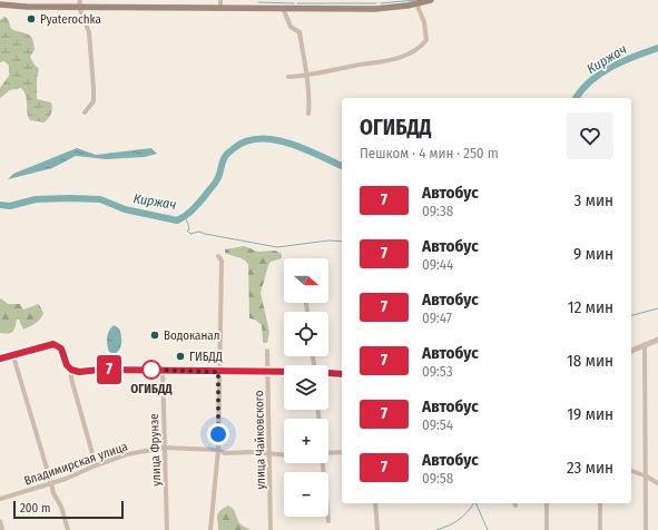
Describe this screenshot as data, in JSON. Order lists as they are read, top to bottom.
{
  "streets": {
    "street": ["улица Чайковского", "улица Фрунзе", "Владимирская улица"]
  },
  "crossings": [
    ["улица Чайковского", "Владимирская улица"],
    ["улица Фрунзе", "Владимирская улица"]
  ],
  "water": ["Киржач"],
  "places": [
    "Pyaterochka",
    "Водоканал",
    "ГИБДД",
    "ОГИБДД"
  ],
  "lines": ["bus line 7"],
  "scale_bar": "200 m",
  "north": "right",
  "page": {
    "on_map": "7",
    "heading": ["ОГИБДД", "Пешком · 4 мин · 250 m"],
    "list": [
      {
        "mark": "7",
        "name": "Автобус",
        "note": "09:38",
        "value": "3 мин"
      },
      {
        "mark": "7",
        "name": "Автобус",
        "note": "09:44",
        "value": "9 мин"
      },
      {
        "mark": "7",
        "name": "Автобус",
        "note": "09:47",
        "value": "12 мин"
      },
      {
        "mark": "7",
        "name": "Автобус",
        "note": "09:53",
        "value": "18 мин"
      },
      {
        "mark": "7",
        "name": "Автобус",
        "note": "09:54",
        "value": "19 мин"
      },
      {
        "mark": "7",
        "name": "Автобус",
        "note": "09:58",
        "value": "23 мин"
      }
    ],
    "map_buttons": ["+", "−"],
    "scale": "200 m"
  }
}
